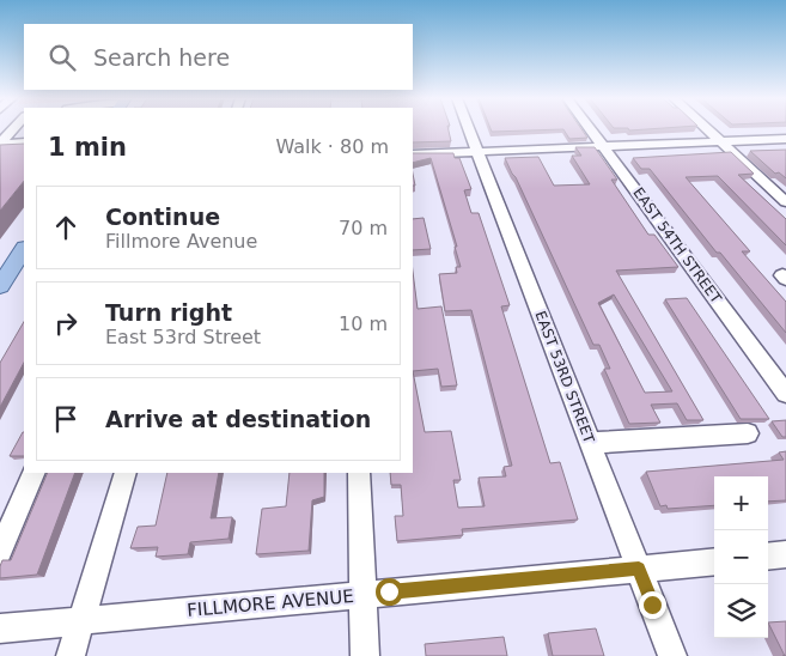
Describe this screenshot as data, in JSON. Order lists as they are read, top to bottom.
{
  "streets": {
    "street": ["EAST 54TH STREET", "EAST 53RD STREET", "FILLMORE AVENUE"]
  },
  "crossings": [
    ["EAST 53RD STREET", "FILLMORE AVENUE"]
  ],
  "page": {
    "search": "Search here",
    "heading": ["1 min", "Walk · 80 m"],
    "list": [
      ["Continue", "Fillmore Avenue", "70 m"],
      ["Turn right", "East 53rd Street", "10 m"],
      "Arrive at destination"
    ],
    "map_buttons": ["+", "−"]
  }
}
